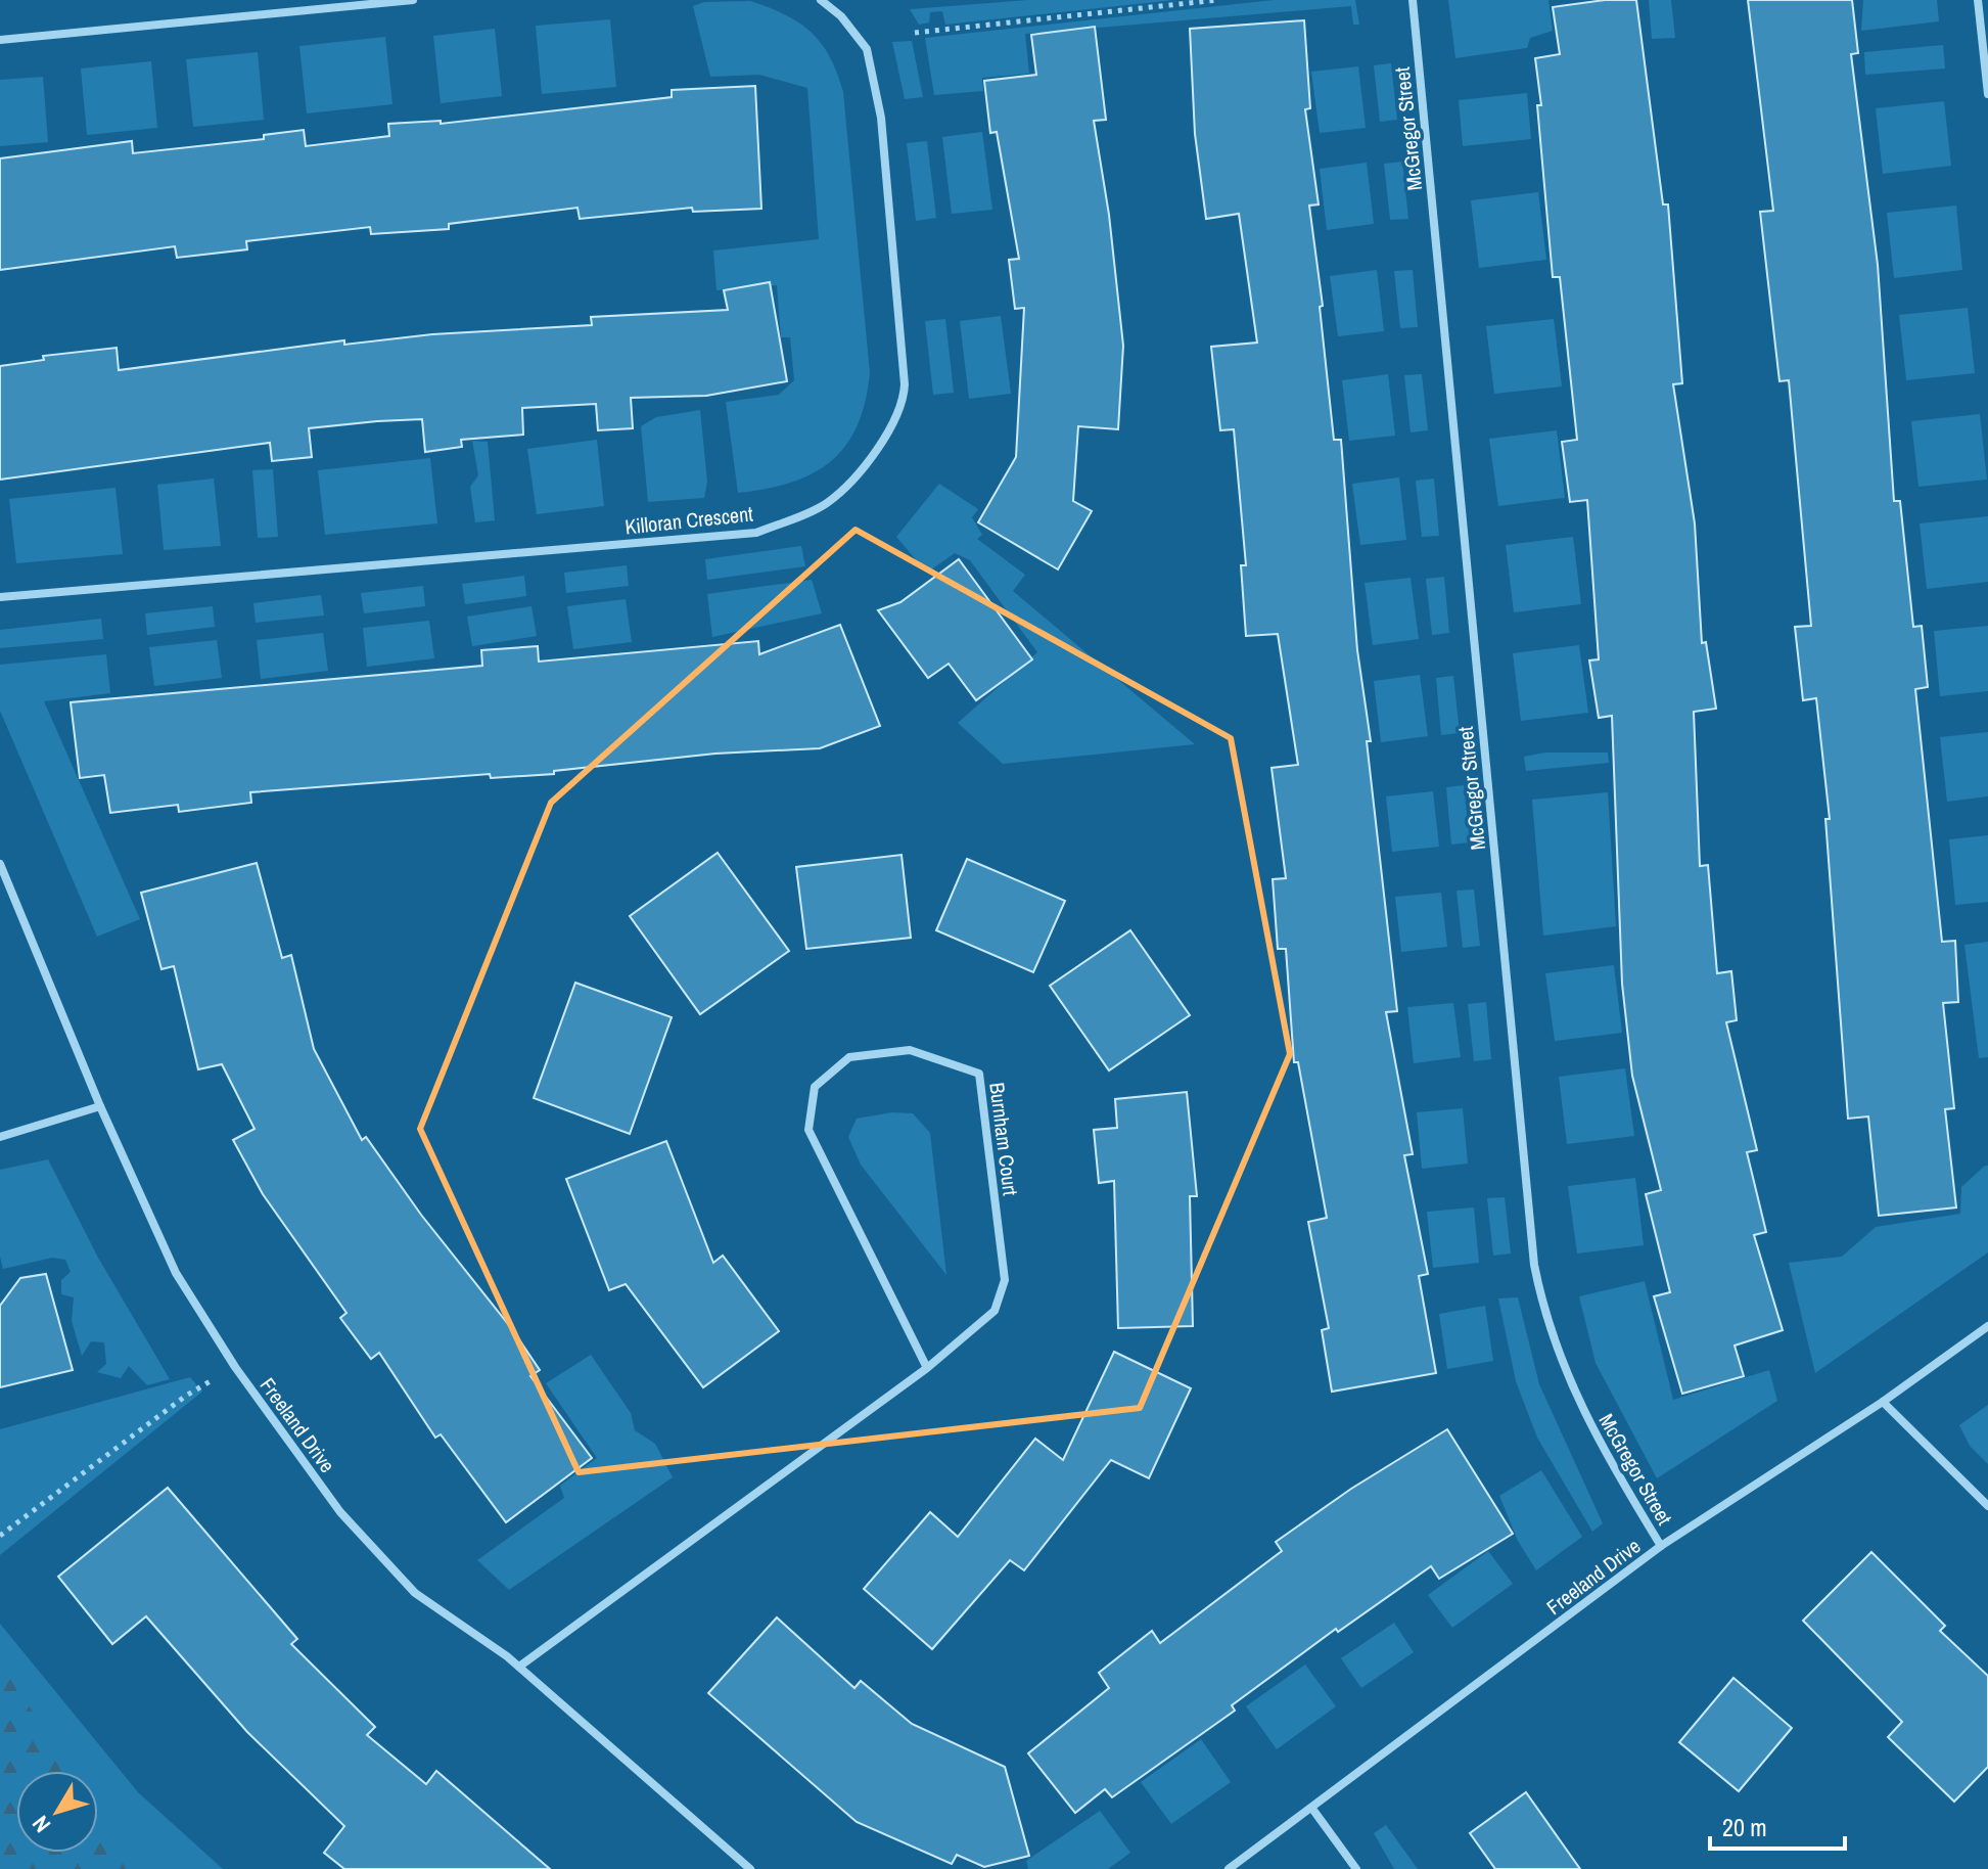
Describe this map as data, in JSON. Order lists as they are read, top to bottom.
{
  "streets": {
    "street": [
      "McGregor Street",
      "Killoran Crescent",
      "Burnham Court",
      "Freeland Drive"
    ]
  },
  "crossings": [
    ["McGregor Street", "Freeland Drive"],
    ["Burnham Court", "Freeland Drive"]
  ],
  "scale_bar": "20 m",
  "north": "bottom left"
}
